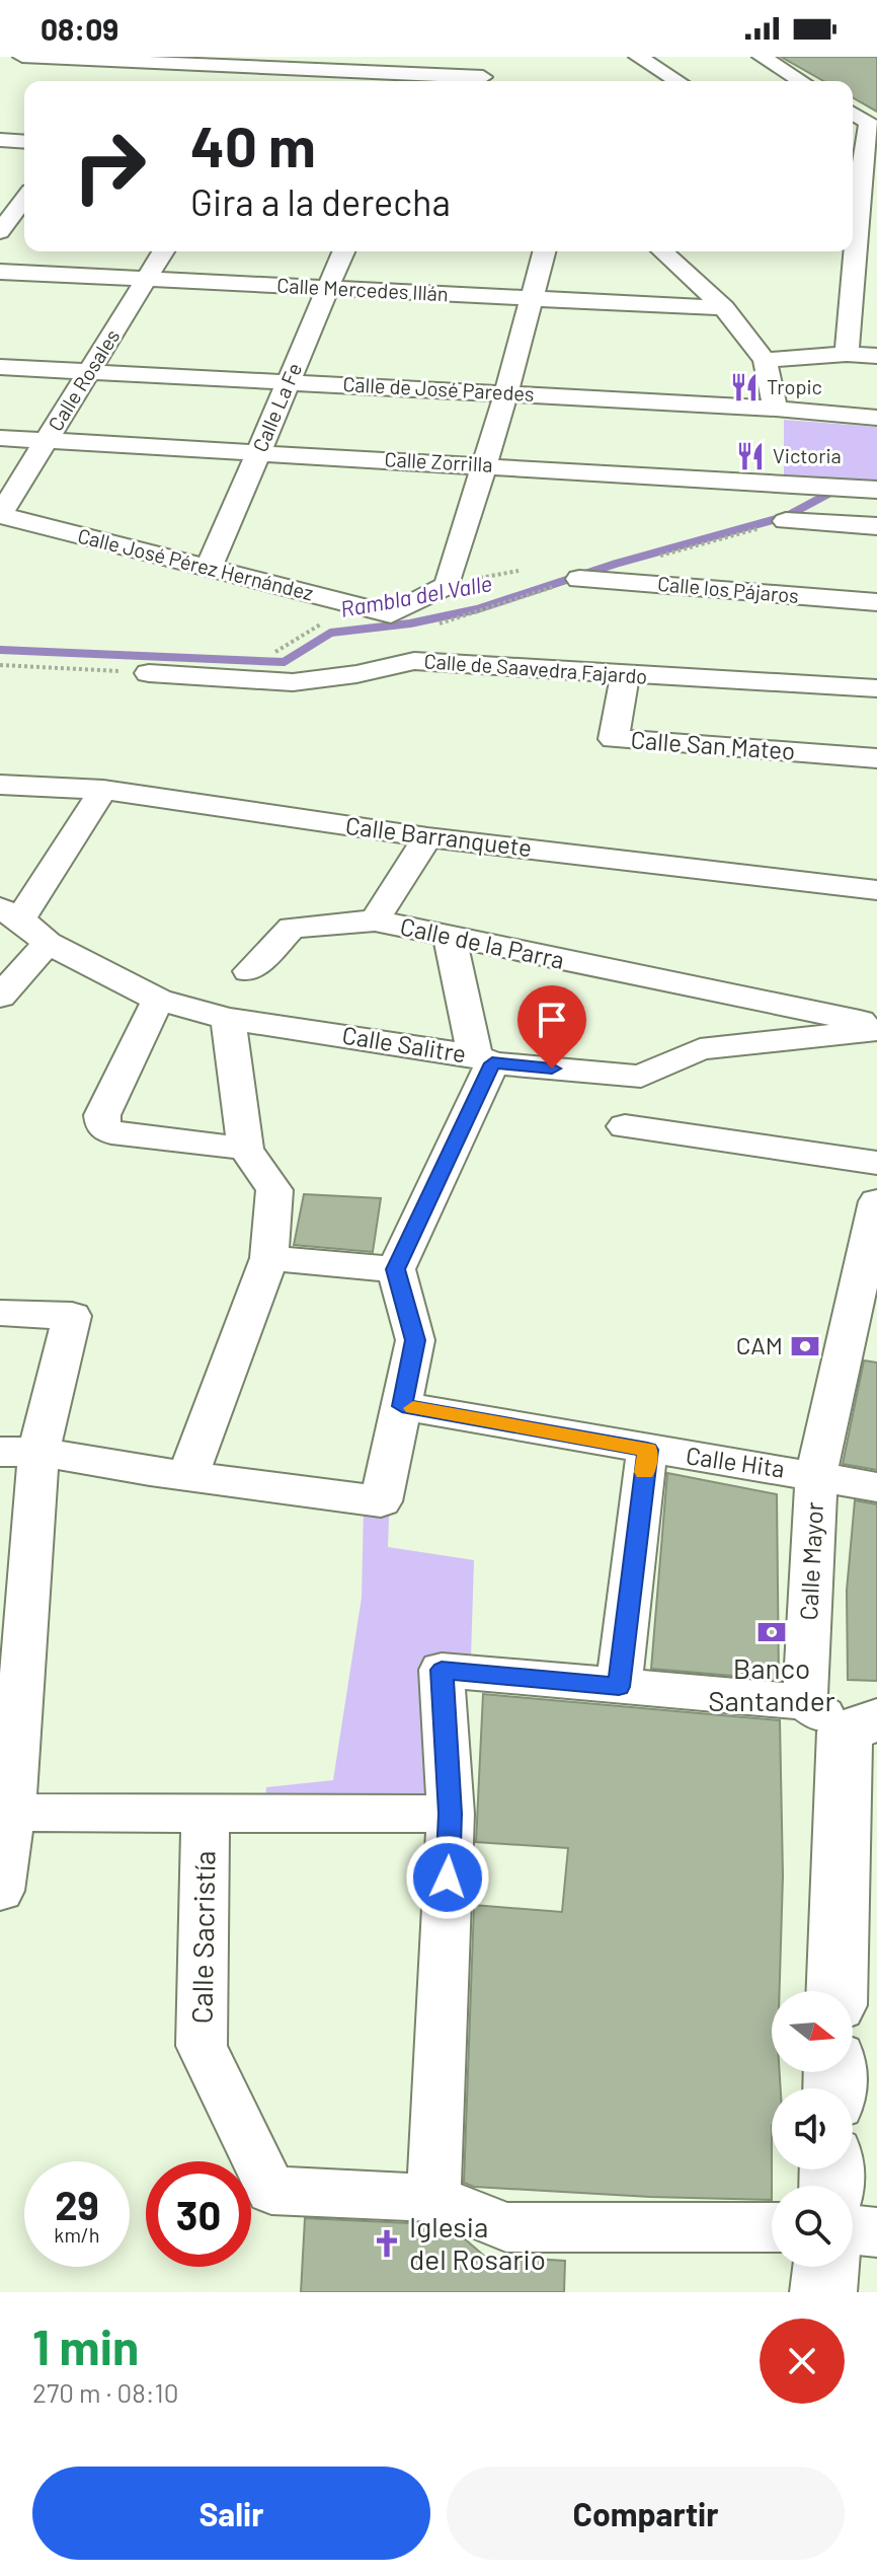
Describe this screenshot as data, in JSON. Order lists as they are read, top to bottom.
{
  "streets": {
    "main road": ["Calle Mayor"],
    "street": [
      "Calle Mercedes Illán",
      "Calle Rosales",
      "Calle de José Paredes",
      "Calle La Fe",
      "Calle Zorrilla",
      "Calle José Pérez Hernández",
      "Calle los Pájaros",
      "Calle de Saavedra Fajardo",
      "Calle San Mateo",
      "Calle Barranquete",
      "Calle de la Parra",
      "Calle Salitre",
      "Calle Hita",
      "Calle Sacristía"
    ]
  },
  "crossings": [
    ["Calle Mercedes Illán", "Calle Rosales"],
    ["Calle Mercedes Illán", "Calle La Fe"],
    ["Calle Rosales", "Calle de José Paredes"],
    ["Calle Rosales", "Calle Zorrilla"],
    ["Calle Rosales", "Calle José Pérez Hernández"],
    ["Calle de José Paredes", "Calle La Fe"],
    ["Calle La Fe", "Calle Zorrilla"],
    ["Calle La Fe", "Calle José Pérez Hernández"],
    ["Calle de Saavedra Fajardo", "Calle San Mateo"],
    ["Calle Barranquete", "Calle de la Parra"],
    ["Calle de la Parra", "Calle Salitre"],
    ["Calle Hita", "Calle Mayor"]
  ],
  "water": ["Rambla del Valle"],
  "places": {
    "restaurant": ["Tropic", "Victoria"],
    "bank": ["CAM", "Banco Santander"],
    "church": ["Iglesia del Rosario"]
  },
  "north": "right",
  "page": {
    "status": "08:09",
    "turn": ["40 m", "Gira a la derecha"],
    "speed": "29 km/h",
    "limit": "30",
    "heading": ["1 min", "270 m · 08:10"],
    "buttons": ["Salir", "Compartir"]
  }
}
